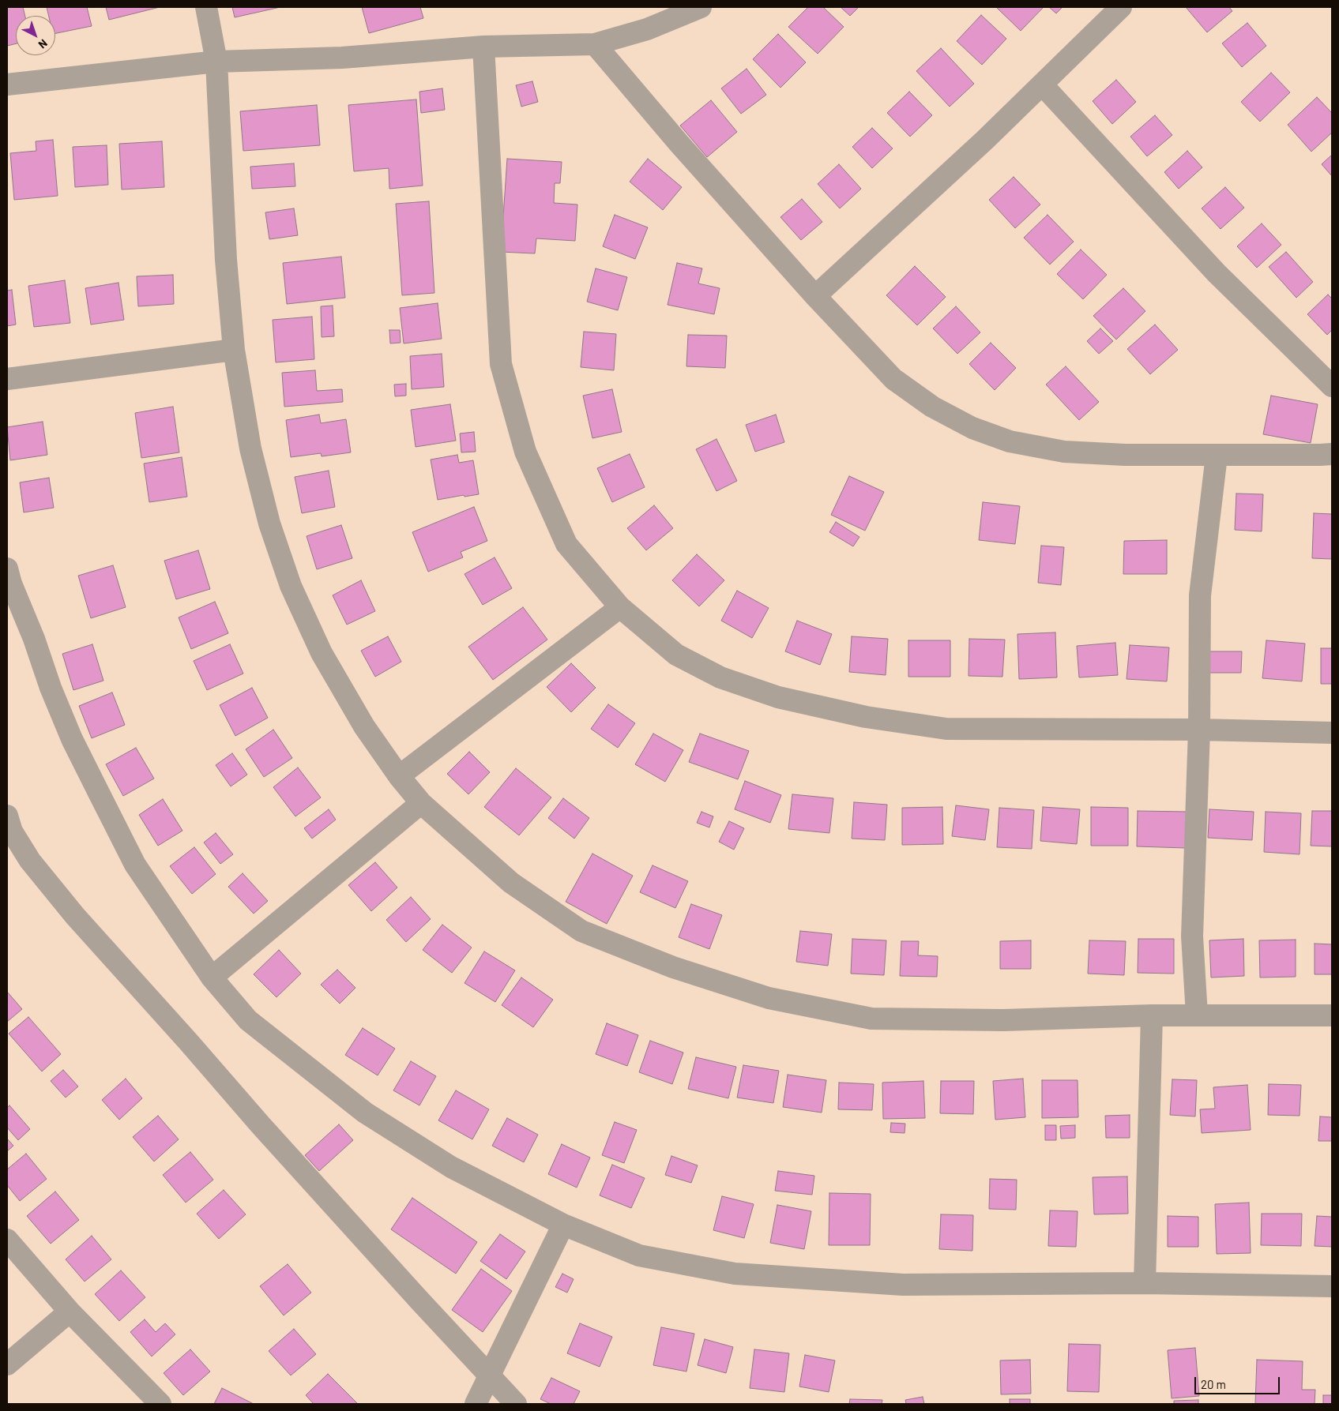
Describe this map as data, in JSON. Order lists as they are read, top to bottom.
{
  "scale_bar": "20 m",
  "north": "bottom right"
}
